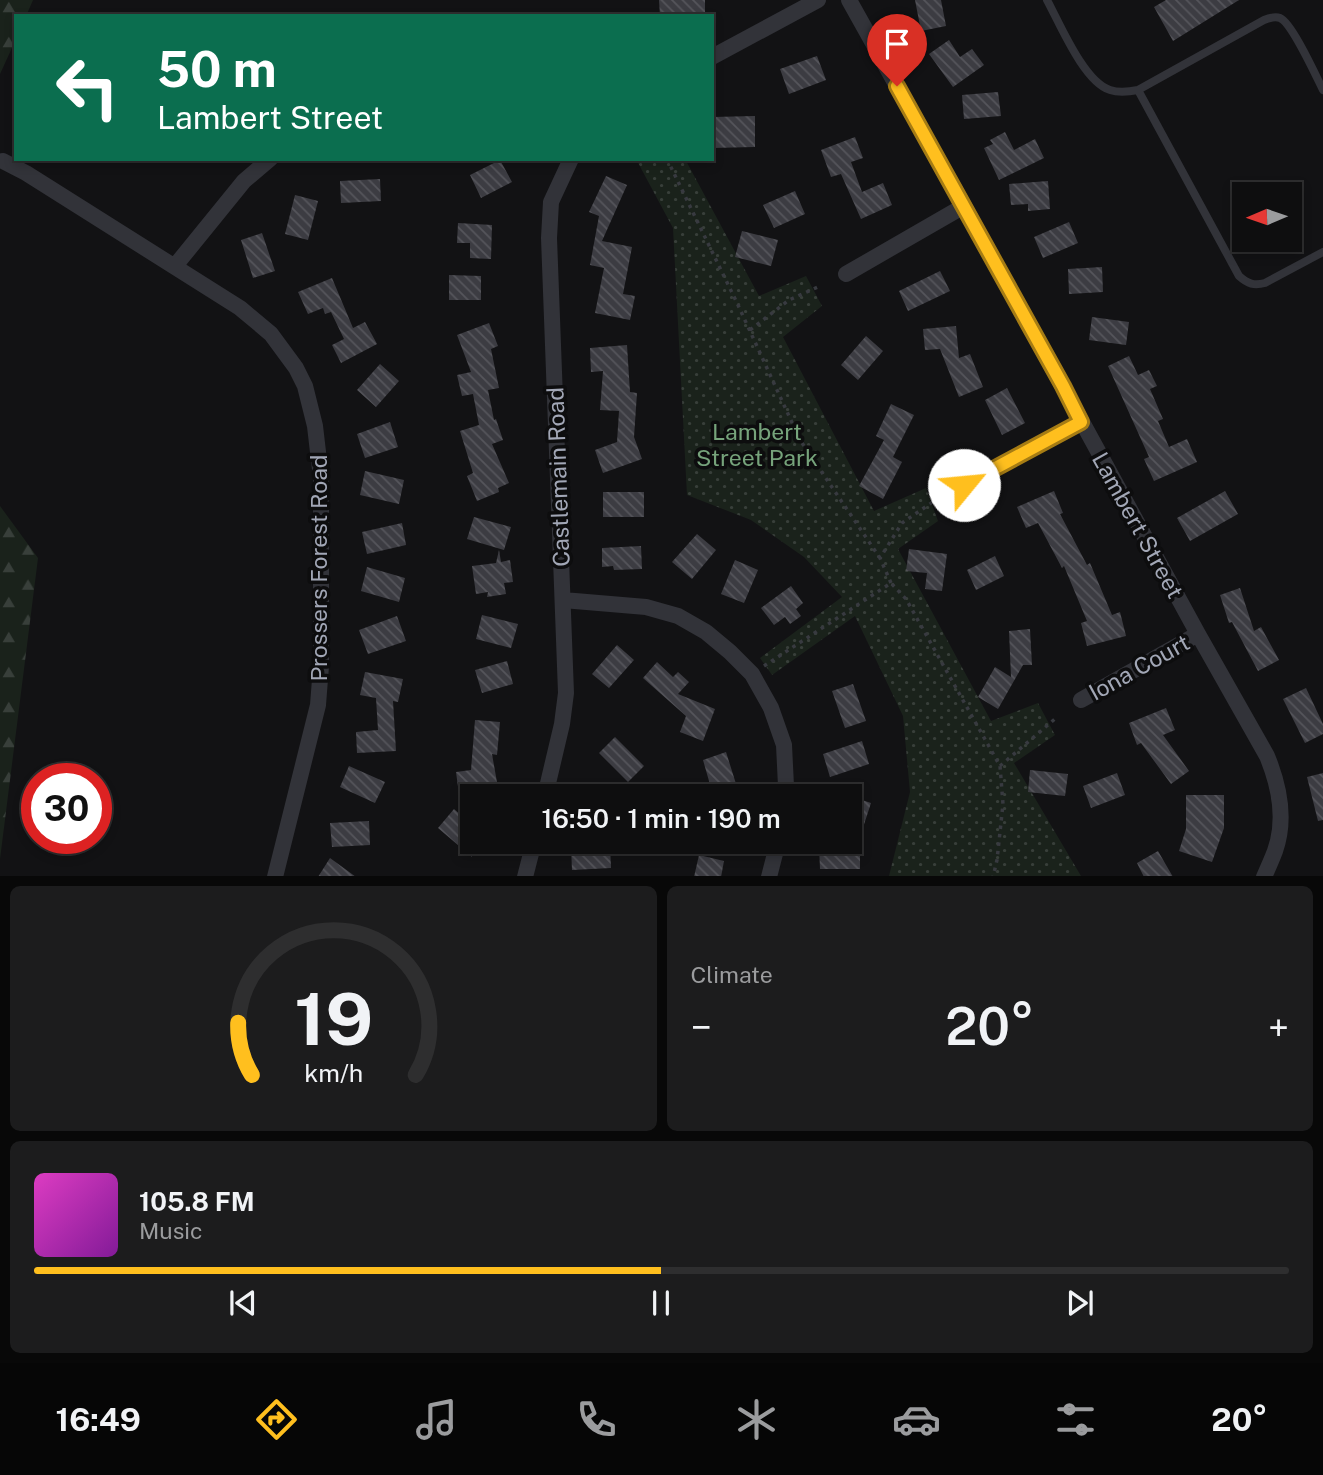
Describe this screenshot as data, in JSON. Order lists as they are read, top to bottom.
{
  "streets": {
    "street": [
      "Castlemain Road",
      "Lambert Street",
      "Prossers Forest Road",
      "Iona Court"
    ]
  },
  "crossings": [
    ["Lambert Street", "Iona Court"]
  ],
  "parks": ["Lambert Street Park"],
  "north": "left",
  "page": {
    "turn": ["50 m", "Lambert Street"],
    "limit": "30",
    "trip": "16:50 · 1 min · 190 m",
    "tile": "Climate",
    "heat": ["−", "20°", "+"],
    "song": ["105.8 FM", "Music"],
    "tabs": ["16:49", "20°"],
    "gauge": ["19", "km/h"]
  }
}
